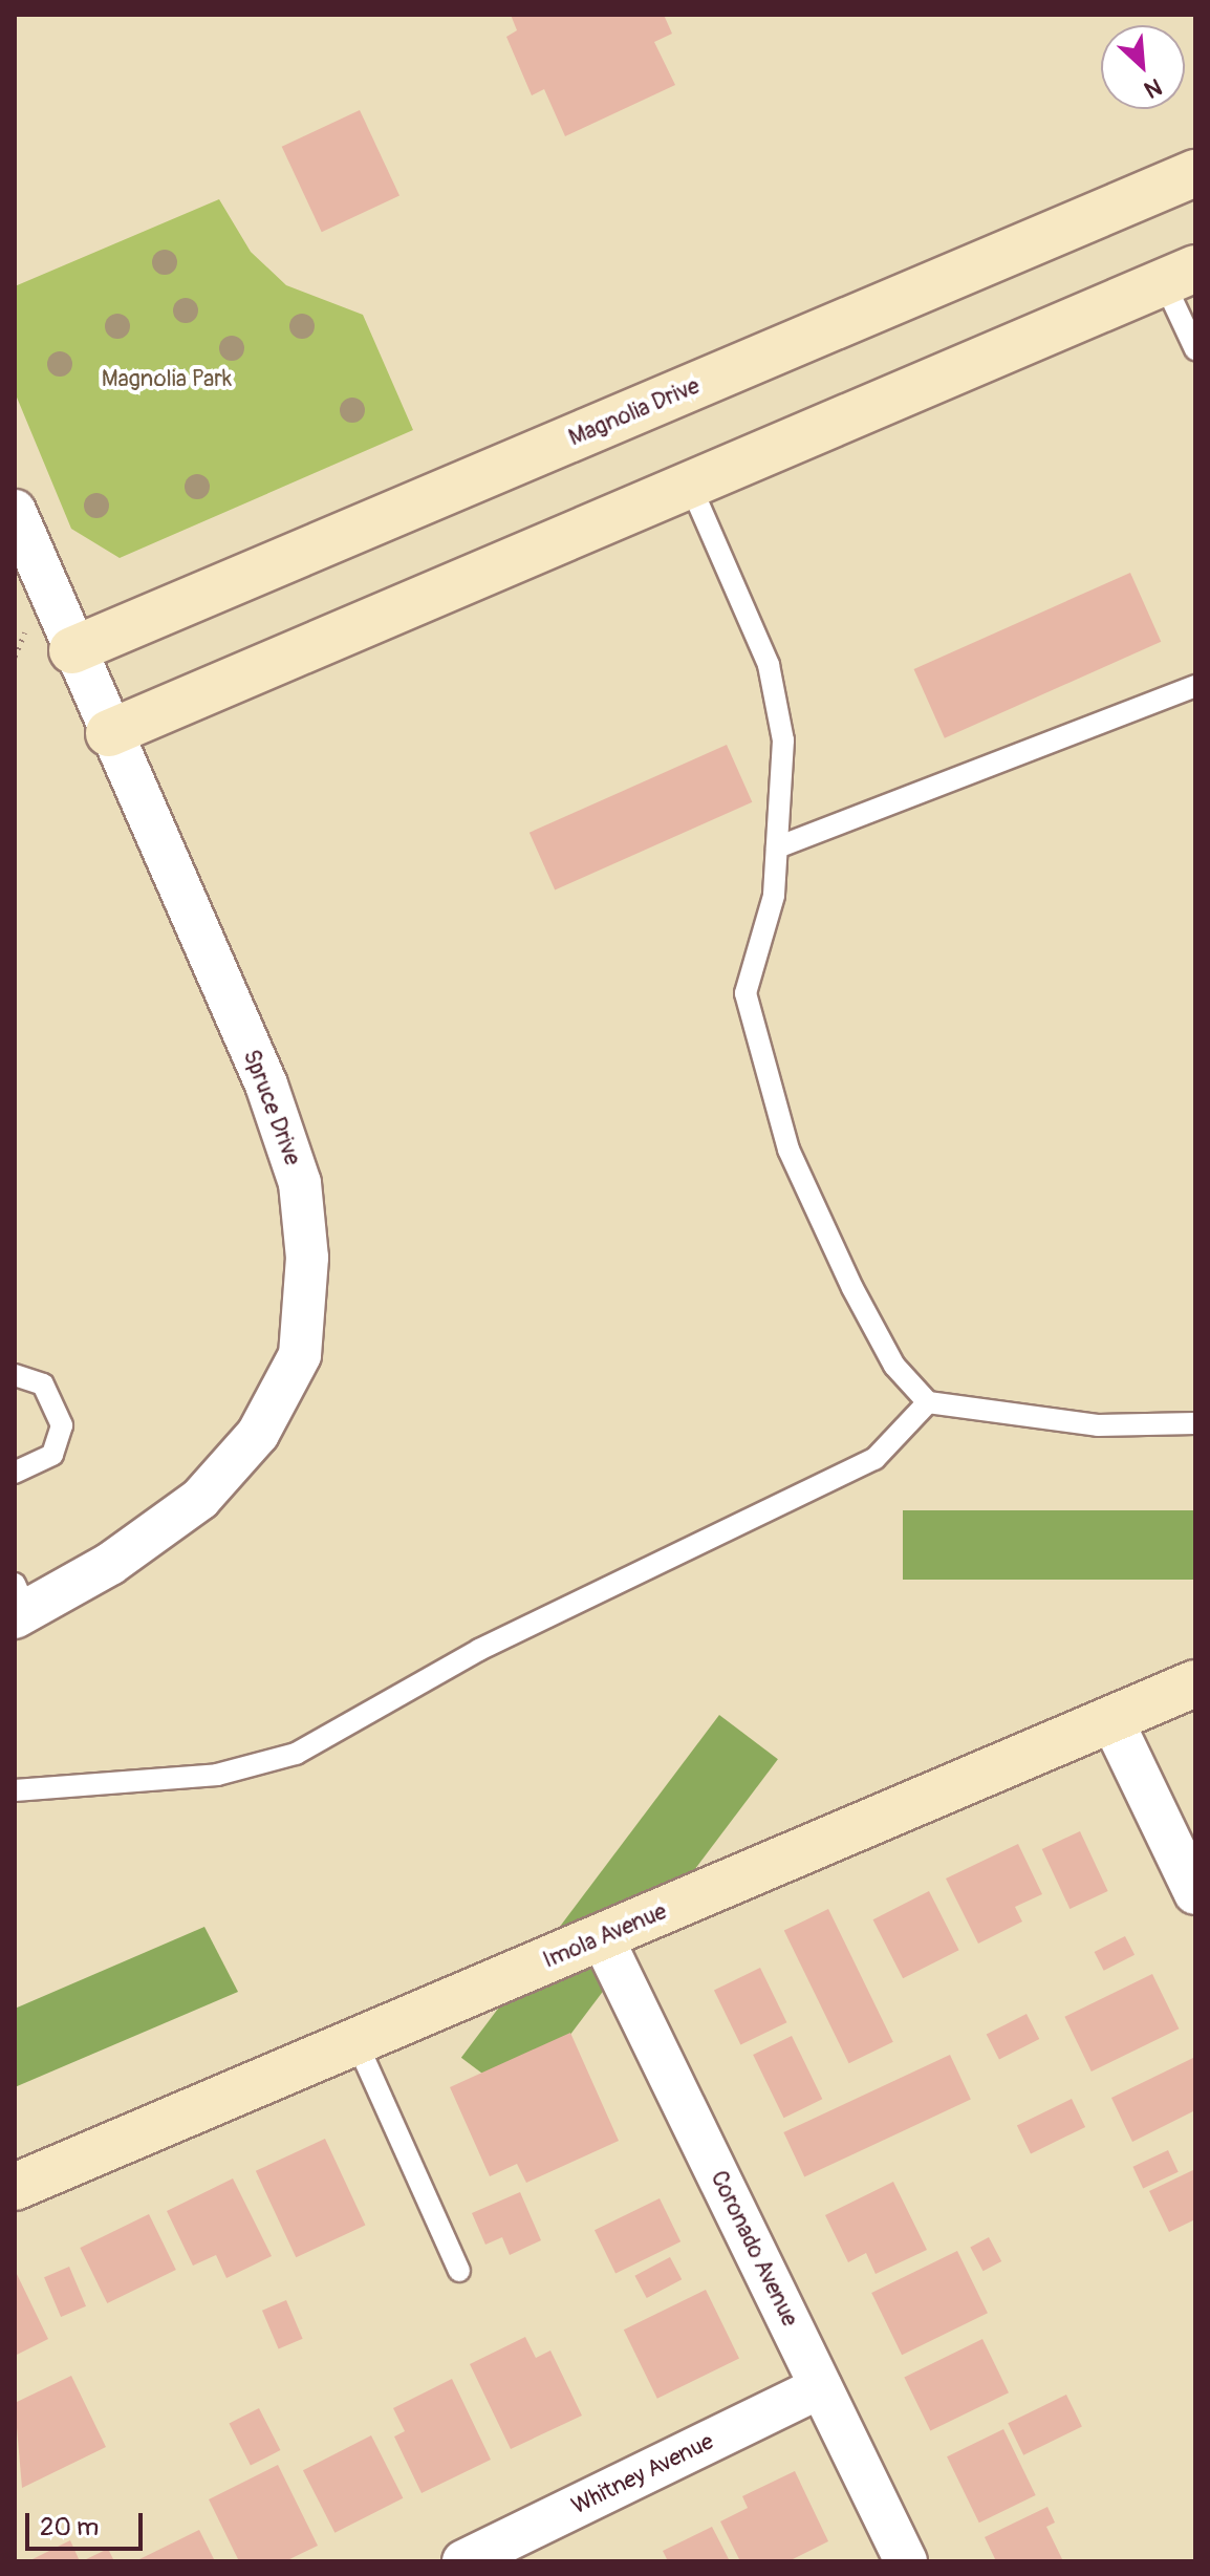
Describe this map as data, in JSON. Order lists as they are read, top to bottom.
{
  "streets": {
    "street": [
      "Magnolia Drive",
      "Spruce Drive",
      "Imola Avenue",
      "Coronado Avenue",
      "Whitney Avenue"
    ]
  },
  "crossings": [
    ["Magnolia Drive", "Spruce Drive"],
    ["Imola Avenue", "Coronado Avenue"],
    ["Coronado Avenue", "Whitney Avenue"]
  ],
  "parks": ["Magnolia Park"],
  "scale_bar": "20 m",
  "north": "bottom right"
}
